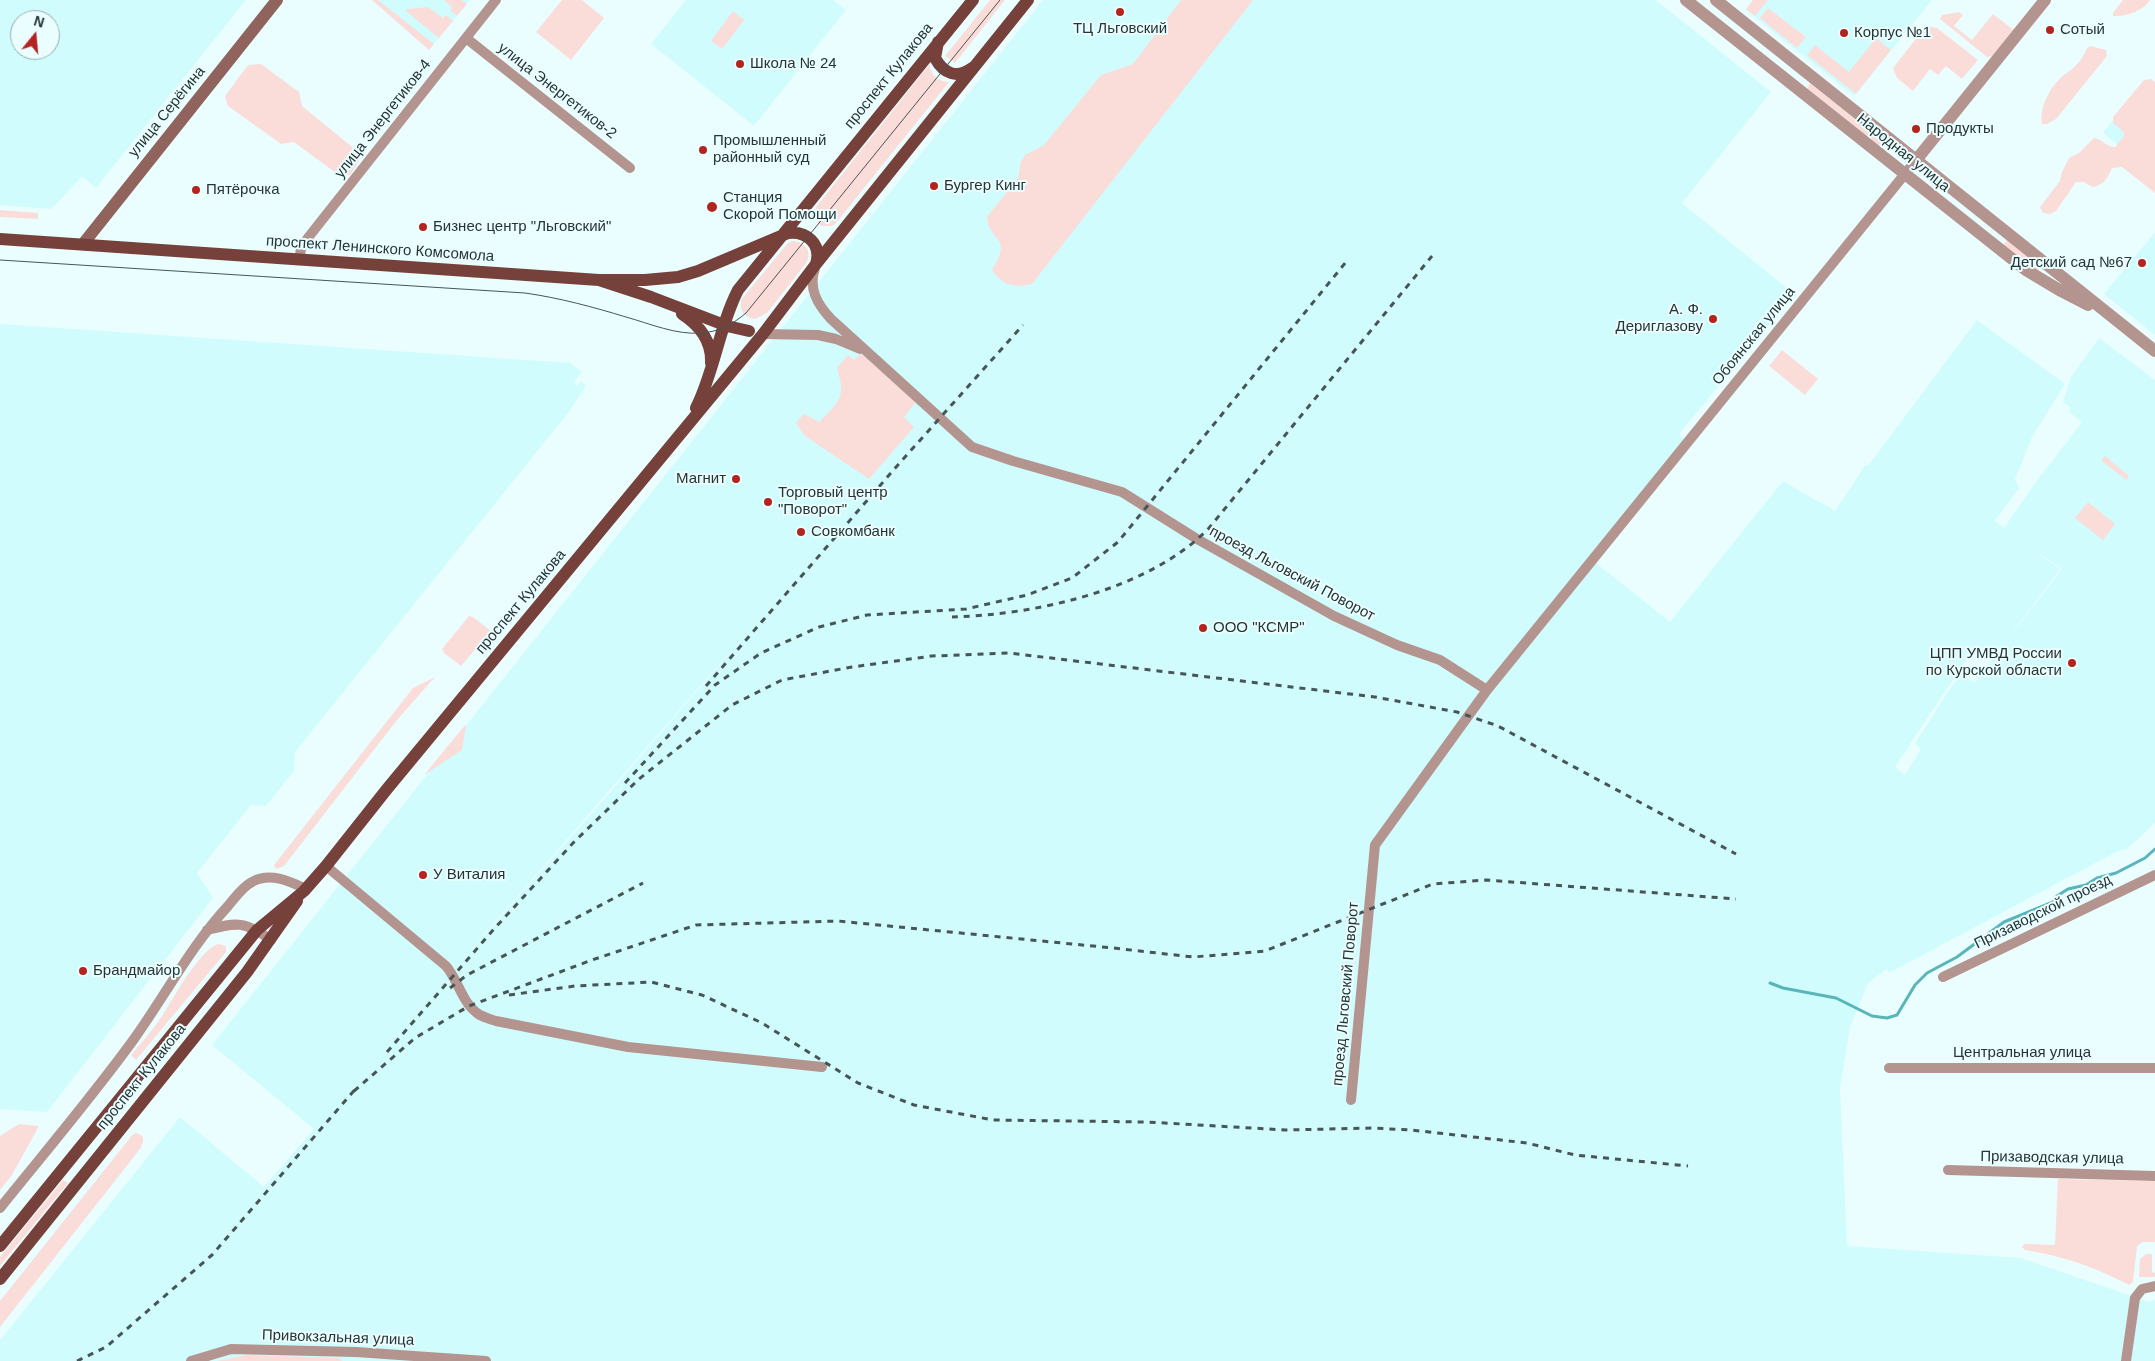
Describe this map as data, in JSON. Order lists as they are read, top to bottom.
{
  "streets": {
    "main road": ["проспект Кулакова", "улица Серёгина", "проспект Ленинского Комсомола"],
    "street": [
      "улица Энергетиков-2",
      "улица Энергетиков-4",
      "Народная улица",
      "Обоянская улица",
      "проезд Льговский Поворот",
      "Призаводской проезд",
      "Центральная улица",
      "Призаводская улица",
      "Привокзальная улица"
    ]
  },
  "crossings": [
    ["проспект Кулакова", "проспект Ленинского Комсомола"],
    ["проспект Кулакова", "проезд Льговский Поворот"],
    ["улица Энергетиков-2", "улица Энергетиков-4"],
    ["улица Серёгина", "проспект Ленинского Комсомола"],
    ["улица Энергетиков-4", "проспект Ленинского Комсомола"],
    ["Народная улица", "Обоянская улица"],
    ["Обоянская улица", "проезд Льговский Поворот"]
  ],
  "places": [
    "ТЦ Льговский",
    "Сотый",
    "Корпус №1",
    "Школа № 24",
    "Продукты",
    "Промышленный районный суд",
    "Бургер Кинг",
    "Пятёрочка",
    "Станция Скорой Помощи",
    "Бизнес центр \"Льговский\"",
    "Детский сад №67",
    "А. Ф. Дериглазову",
    "Магнит",
    "Торговый центр \"Поворот\"",
    "Совкомбанк",
    "ООО \"КСМР\"",
    "ЦПП УМВД России по Курской области",
    "У Виталия",
    "Брандмайор"
  ],
  "north": "top"
}
